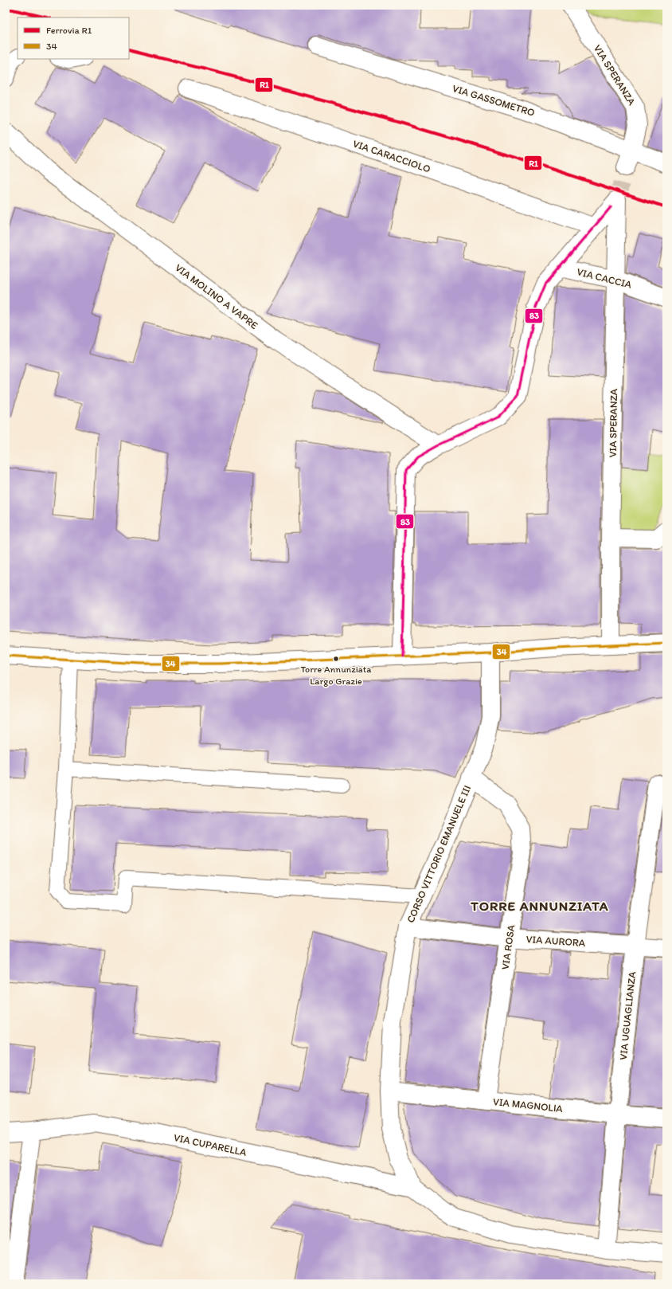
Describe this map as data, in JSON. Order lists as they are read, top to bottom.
{
  "streets": {
    "street": [
      "VIA SPERANZA",
      "VIA GASSOMETRO",
      "VIA CARACCIOLO",
      "VIA CACCIA",
      "VIA MOLINO A VAPRE",
      "CORSO VITTORIO EMANUELE III",
      "VIA AURORA",
      "VIA ROSA",
      "VIA UGUAGLIANZA",
      "VIA MAGNOLIA",
      "VIA CUPARELLA"
    ]
  },
  "crossings": [
    ["VIA SPERANZA", "VIA GASSOMETRO"],
    ["VIA SPERANZA", "VIA CARACCIOLO"],
    ["VIA SPERANZA", "VIA CACCIA"],
    ["CORSO VITTORIO EMANUELE III", "VIA AURORA"],
    ["CORSO VITTORIO EMANUELE III", "VIA ROSA"],
    ["CORSO VITTORIO EMANUELE III", "VIA UGUAGLIANZA"],
    ["CORSO VITTORIO EMANUELE III", "VIA MAGNOLIA"],
    ["CORSO VITTORIO EMANUELE III", "VIA CUPARELLA"],
    ["VIA AURORA", "VIA ROSA"],
    ["VIA AURORA", "VIA UGUAGLIANZA"],
    ["VIA ROSA", "VIA MAGNOLIA"],
    ["VIA UGUAGLIANZA", "VIA MAGNOLIA"]
  ],
  "districts": ["TORRE ANNUNZIATA"],
  "places": ["Torre Annunziata Largo Grazie"],
  "lines": ["rail line R1", "transit line 83", "transit line 34"],
  "legend": ["Ferrovia R1", "34"]
}
